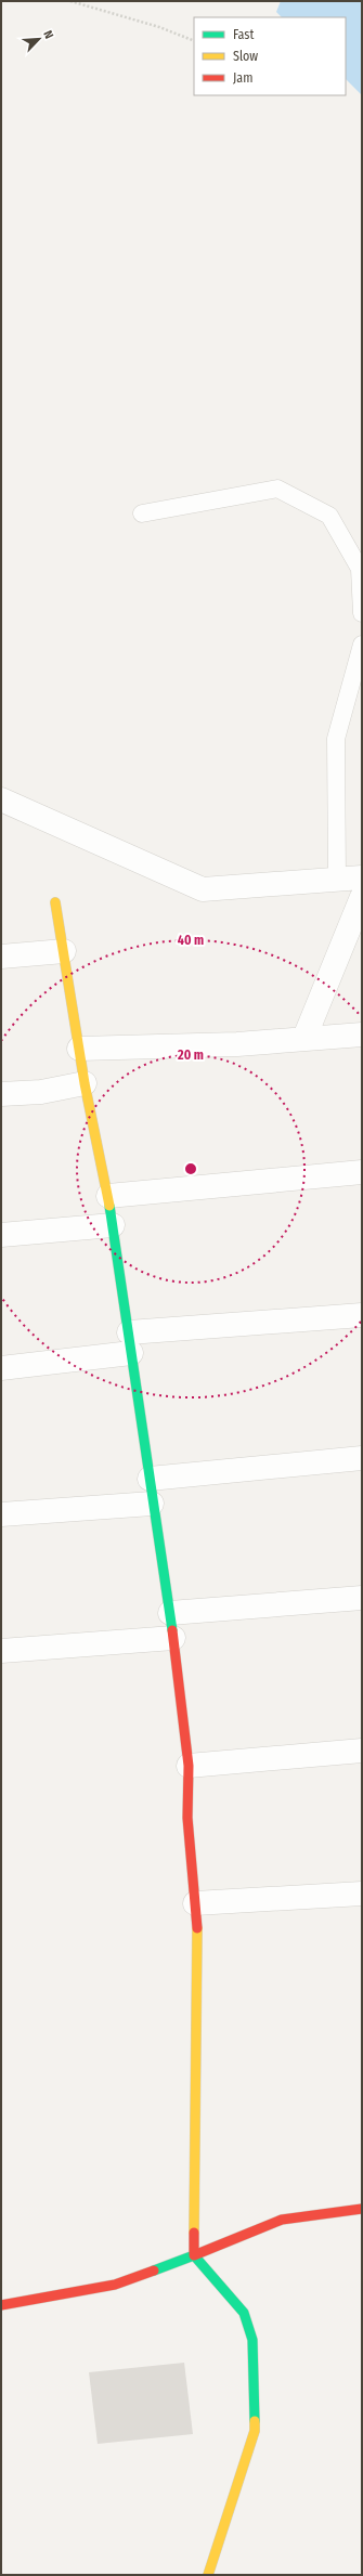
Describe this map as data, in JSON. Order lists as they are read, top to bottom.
{
  "legend": ["Fast", "Slow", "Jam"],
  "north": "top right",
  "rings": ["40 m", "20 m"]
}
